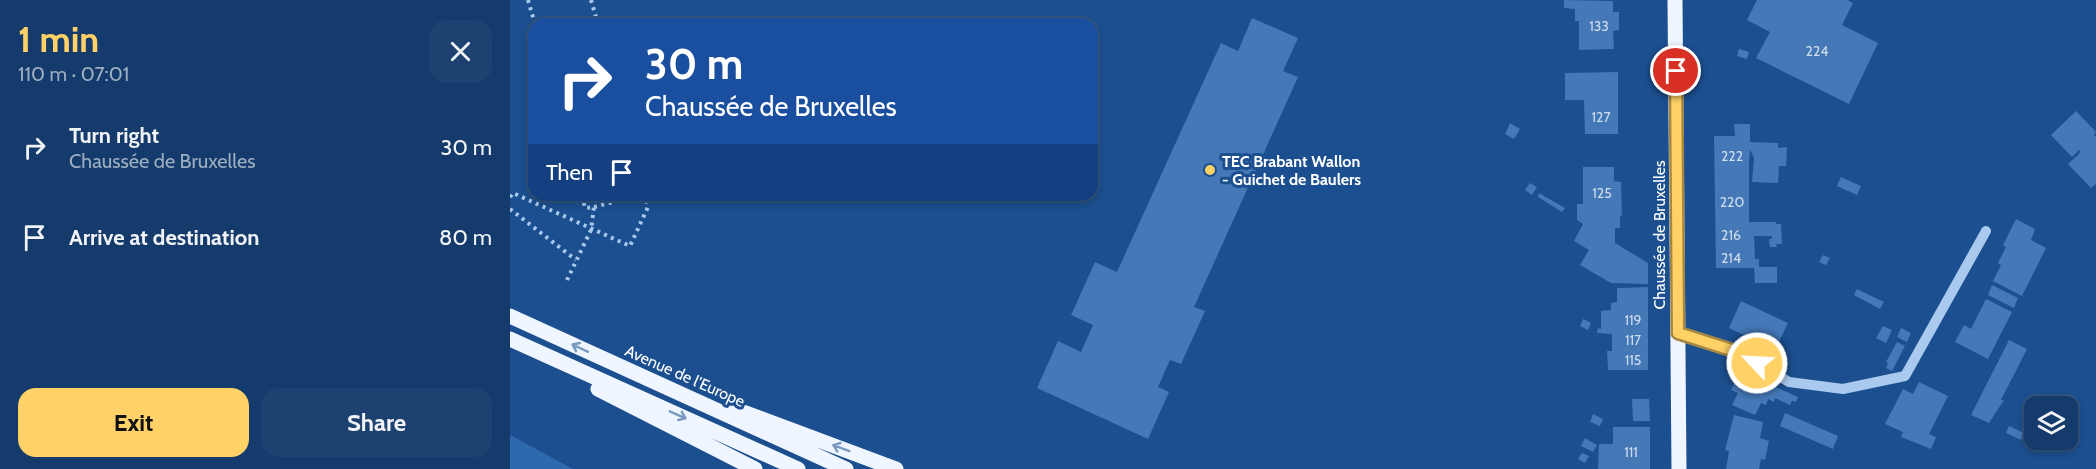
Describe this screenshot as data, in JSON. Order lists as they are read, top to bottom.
{
  "streets": {
    "main road": ["Chaussée de Bruxelles", "Avenue de l'Europe"]
  },
  "places": ["TEC Brabant Wallon - Guichet de Baulers"],
  "house_numbers": [
    "133",
    "224",
    "127",
    "222",
    "125",
    "220",
    "216",
    "214",
    "119",
    "117",
    "115",
    "111"
  ],
  "page": {
    "heading": ["1 min", "110 m · 07:01"],
    "turn": ["30 m", "Chaussée de Bruxelles"],
    "list": [
      {
        "name": "Turn right",
        "note": "Chaussée de Bruxelles",
        "value": "30 m"
      },
      {
        "name": "Arrive at destination",
        "value": "80 m"
      }
    ],
    "then": "Then",
    "buttons": ["Exit", "Share"]
  }
}
